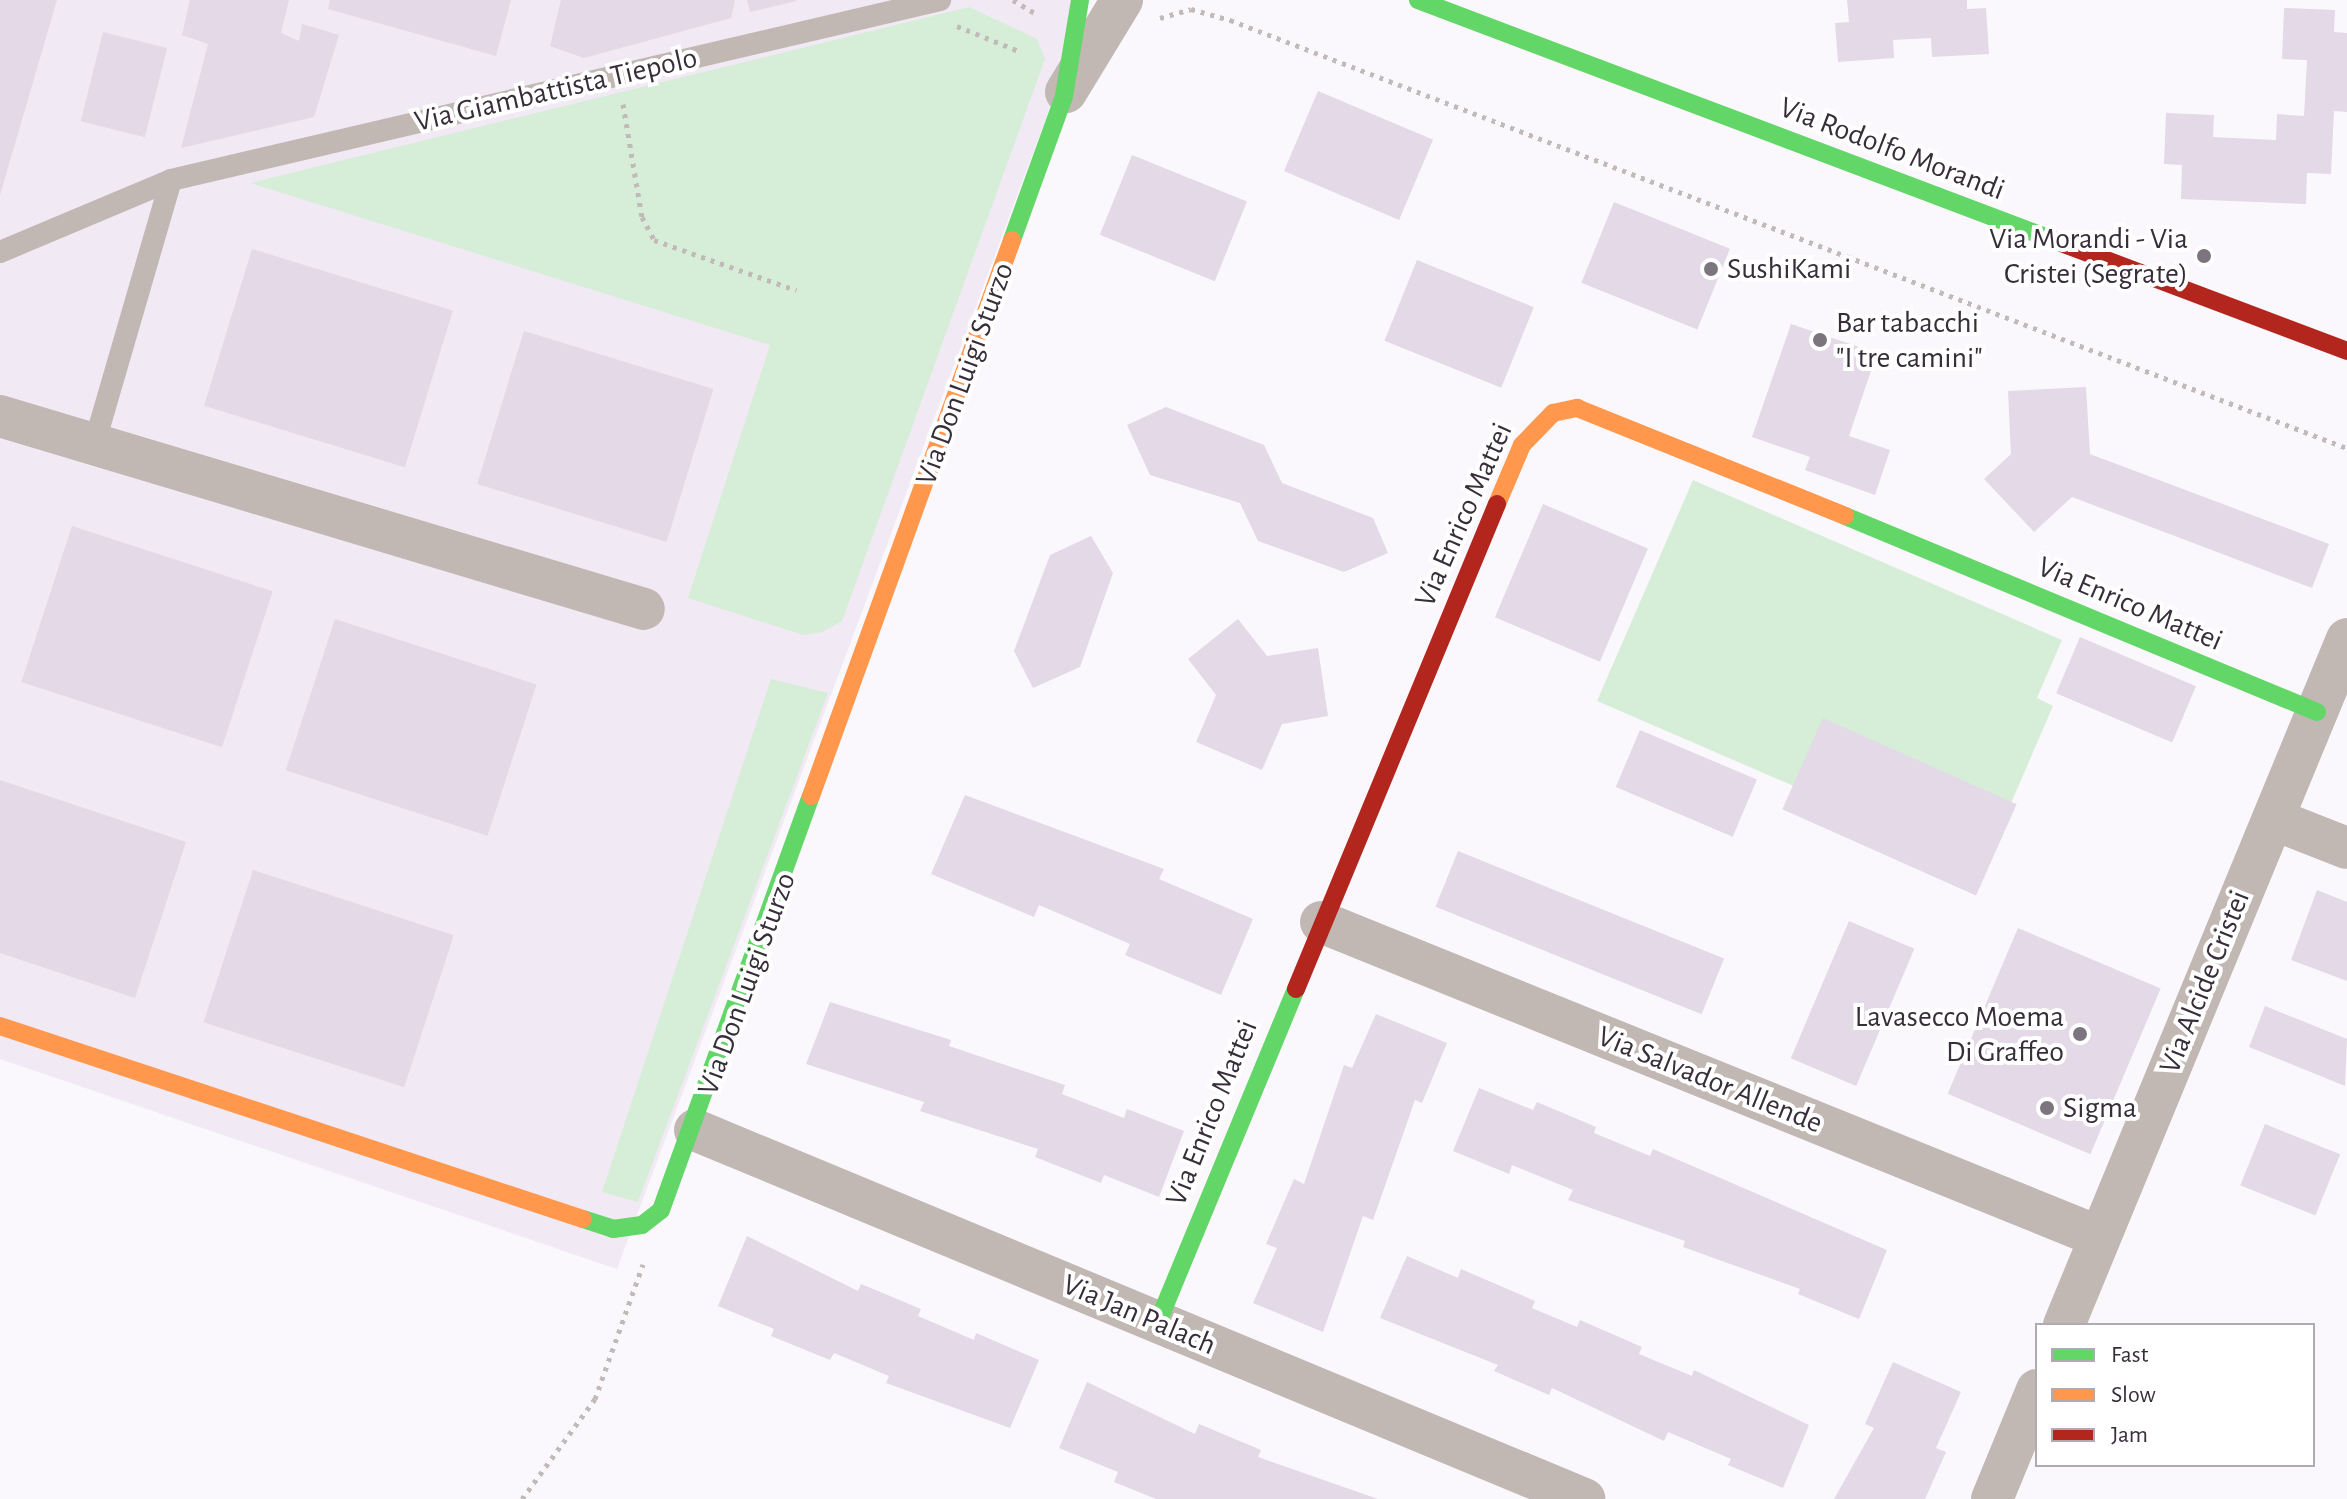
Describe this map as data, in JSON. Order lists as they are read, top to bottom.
{
  "streets": {
    "street": [
      "Via Rodolfo Morandi",
      "Via Don Luigi Sturzo",
      "Via Enrico Mattei",
      "Via Alcide Cristei",
      "Via Salvador Allende",
      "Via Jan Palach"
    ],
    "lane": ["Via Giambattista Tiepolo"]
  },
  "crossings": [
    ["Via Don Luigi Sturzo", "Via Jan Palach"],
    ["Via Enrico Mattei", "Via Alcide Cristei"],
    ["Via Enrico Mattei", "Via Salvador Allende"],
    ["Via Enrico Mattei", "Via Jan Palach"],
    ["Via Alcide Cristei", "Via Salvador Allende"]
  ],
  "places": [
    "Via Morandi - Via Cristei (Segrate)",
    "SushiKami",
    "Bar tabacchi \"I tre camini\"",
    "Lavasecco Moema Di Graffeo",
    "Sigma"
  ],
  "legend": ["Fast", "Slow", "Jam"]
}
